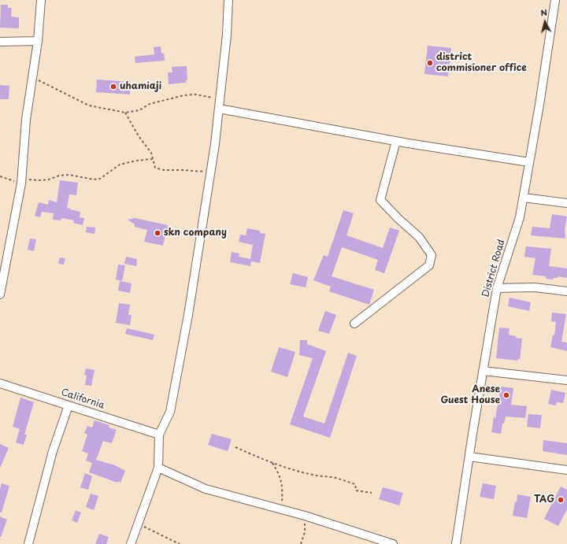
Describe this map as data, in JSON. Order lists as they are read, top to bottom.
{
  "streets": {
    "street": ["District Road", "California"]
  },
  "places": [
    "district commisioner office",
    "uhamiaji",
    "skn company",
    "Anese Guest House",
    "TAG"
  ],
  "north": "top"
}
